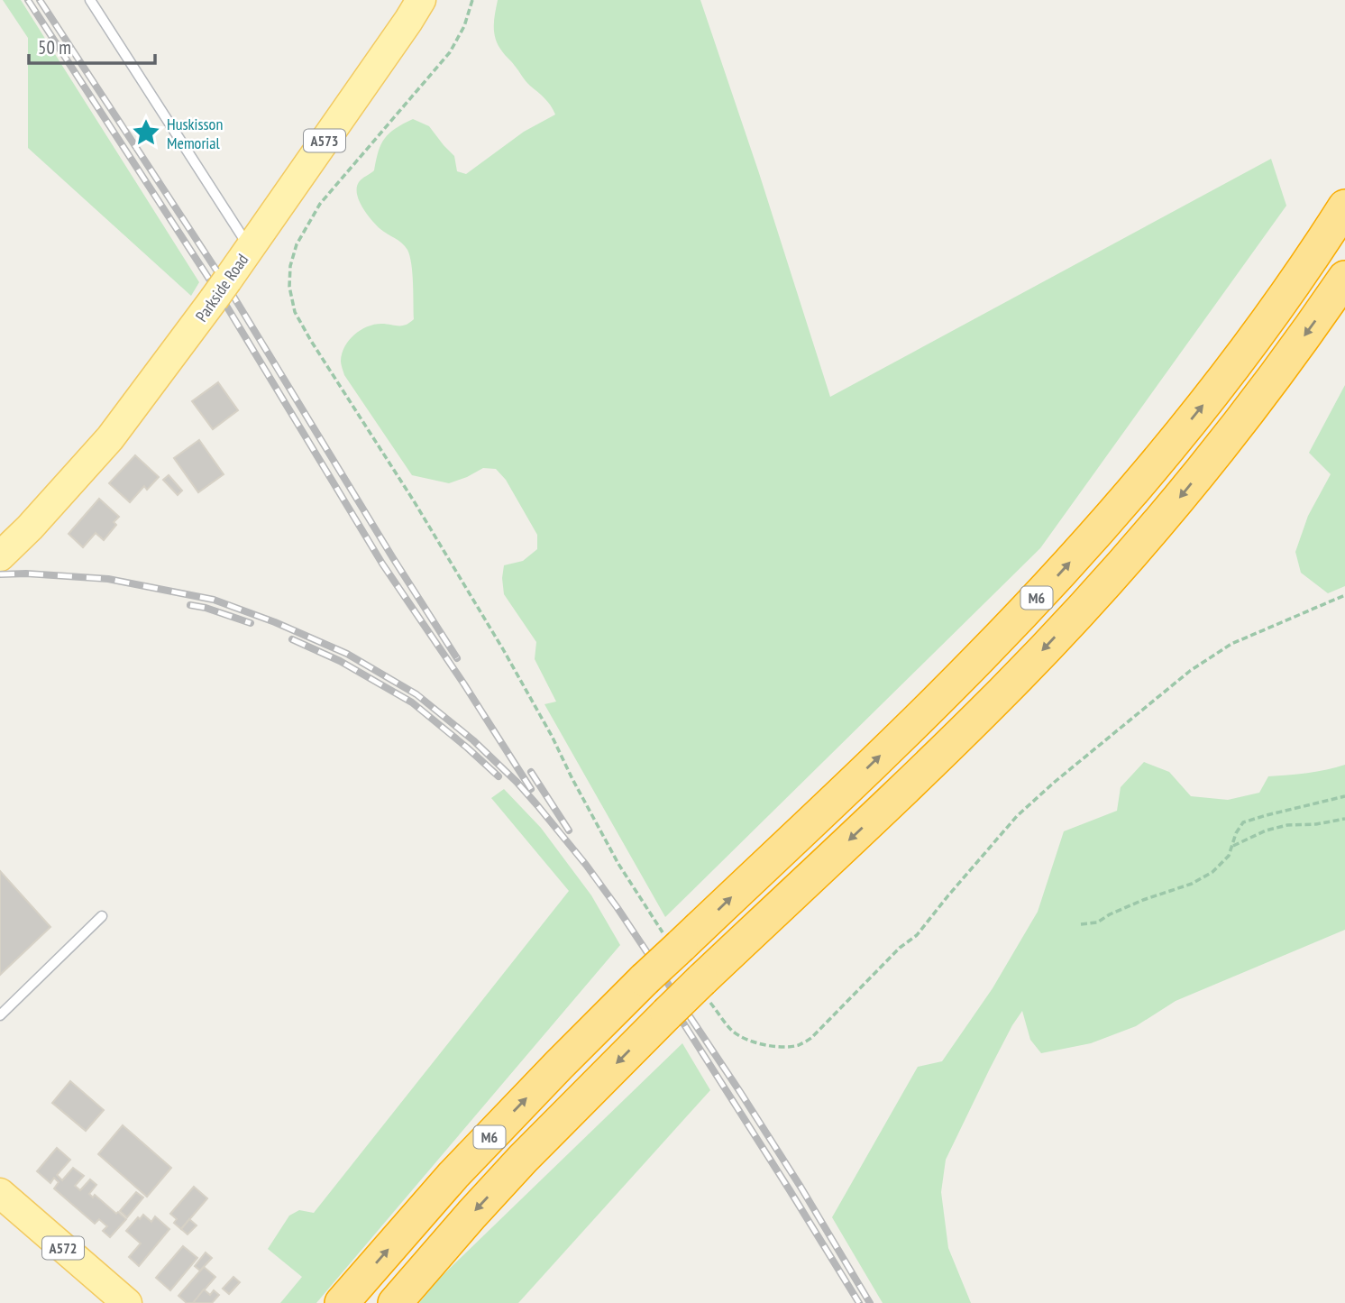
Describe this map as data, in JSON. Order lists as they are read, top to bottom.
{
  "streets": {
    "highway": ["M6"],
    "main road": ["A573", "Parkside Road", "A572"]
  },
  "places": {
    "place": ["Huskisson Memorial"]
  },
  "scale_bar": "50 m"
}
